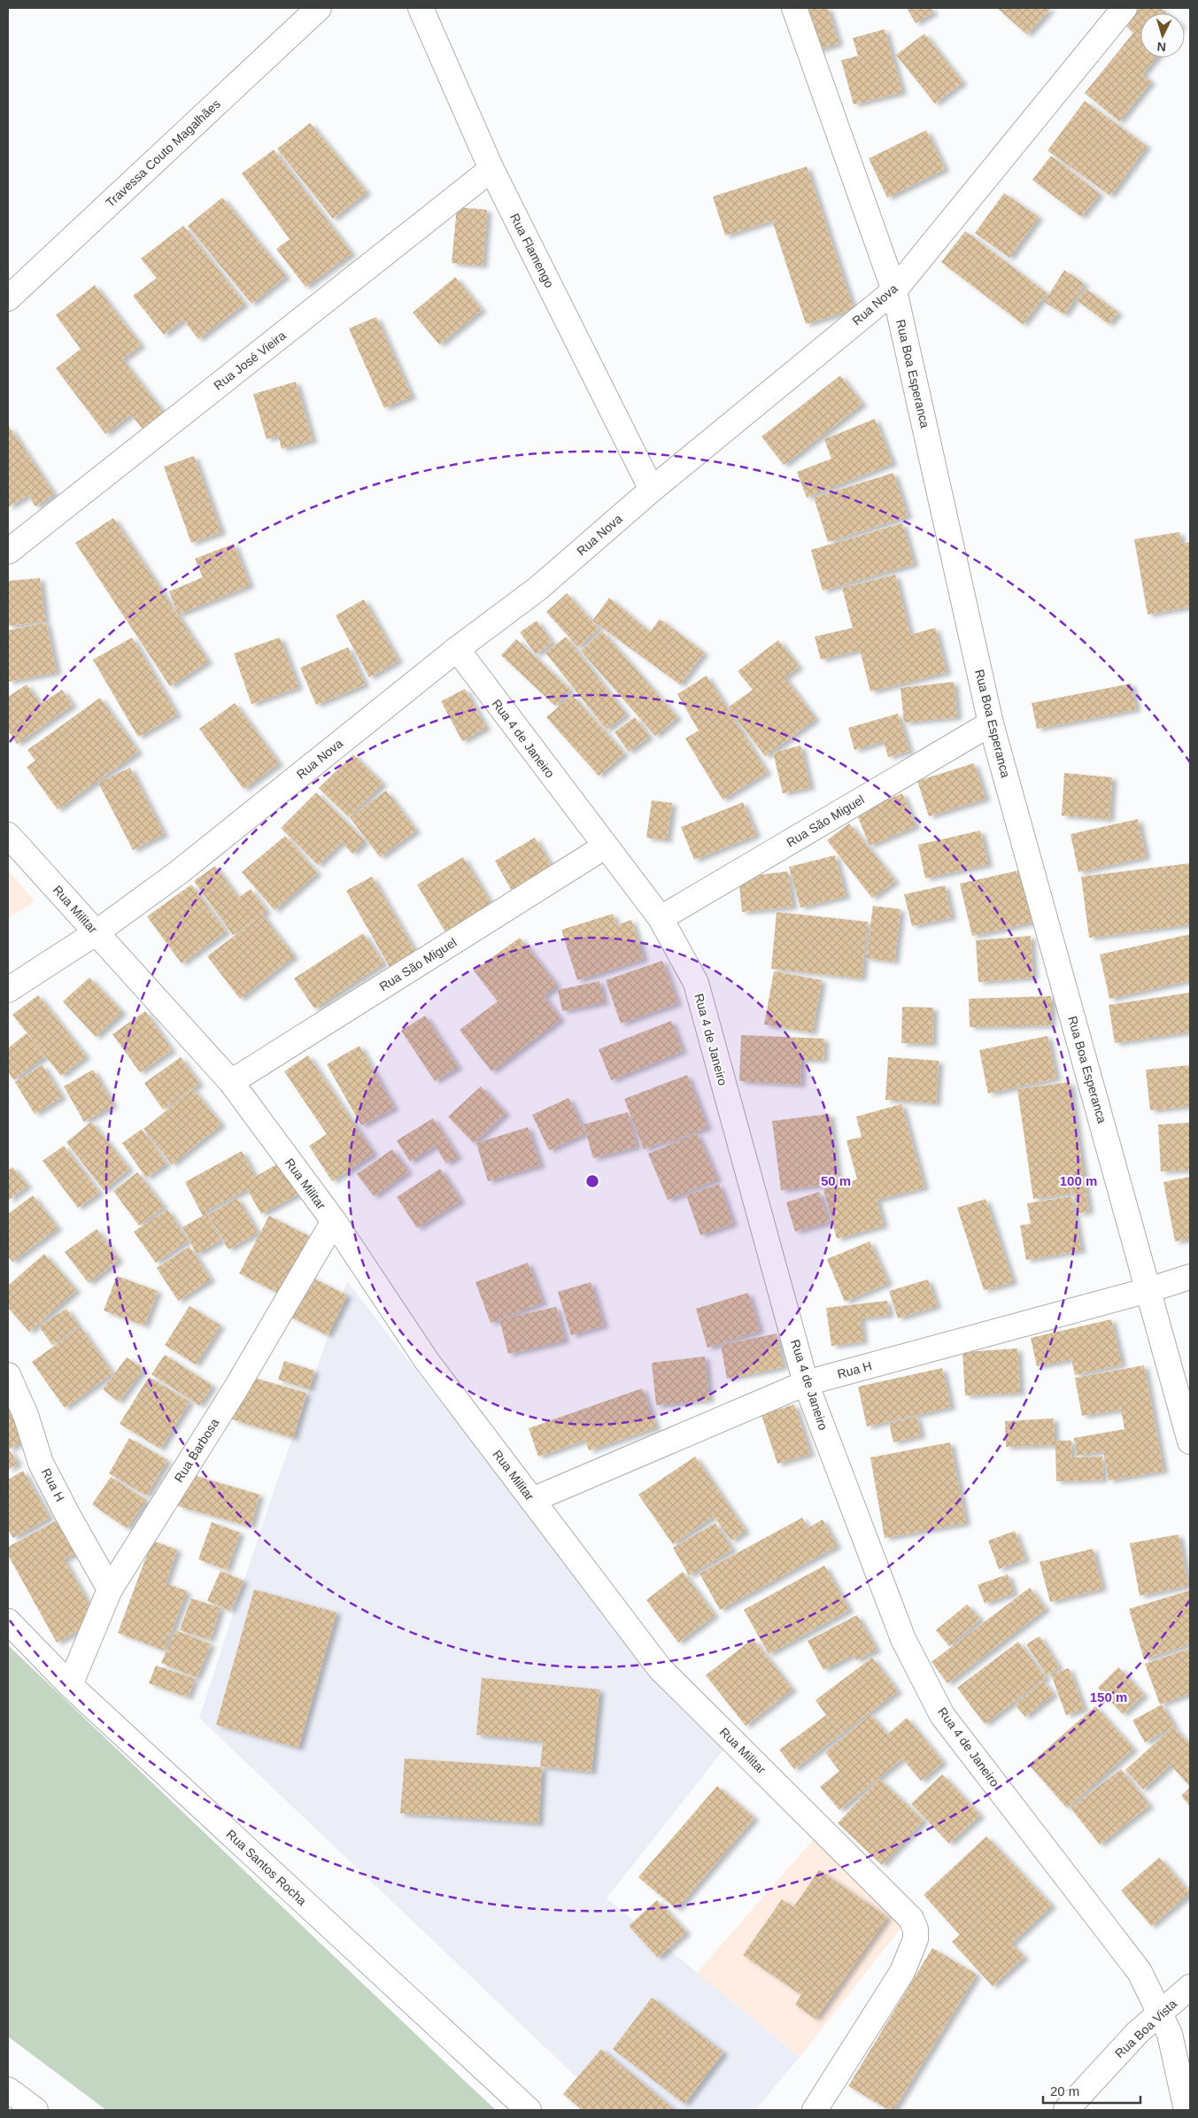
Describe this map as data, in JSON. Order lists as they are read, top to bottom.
{
  "streets": {
    "street": [
      "Travessa Couto Magalhães",
      "Rua Flamengo",
      "Rua Nova",
      "Rua José Vieira",
      "Rua Boa Esperanca",
      "Rua 4 de Janeiro",
      "Rua São Miguel",
      "Rua Militar",
      "Rua H",
      "Rua Barbosa",
      "Rua Santos Rocha",
      "Rua Boa Vista"
    ]
  },
  "crossings": [
    ["Rua Flamengo", "Rua Nova"],
    ["Rua Flamengo", "Rua José Vieira"],
    ["Rua Nova", "Rua Boa Esperanca"],
    ["Rua Nova", "Rua 4 de Janeiro"],
    ["Rua Nova", "Rua Militar"],
    ["Rua Boa Esperanca", "Rua São Miguel"],
    ["Rua Boa Esperanca", "Rua H"],
    ["Rua 4 de Janeiro", "Rua São Miguel"],
    ["Rua 4 de Janeiro", "Rua H"],
    ["Rua 4 de Janeiro", "Rua Boa Vista"],
    ["Rua São Miguel", "Rua Militar"],
    ["Rua Militar", "Rua H"],
    ["Rua Militar", "Rua Barbosa"],
    ["Rua H", "Rua Barbosa"],
    ["Rua Barbosa", "Rua Santos Rocha"]
  ],
  "scale_bar": "20 m",
  "north": "bottom",
  "rings": ["50 m", "100 m", "150 m"]
}
